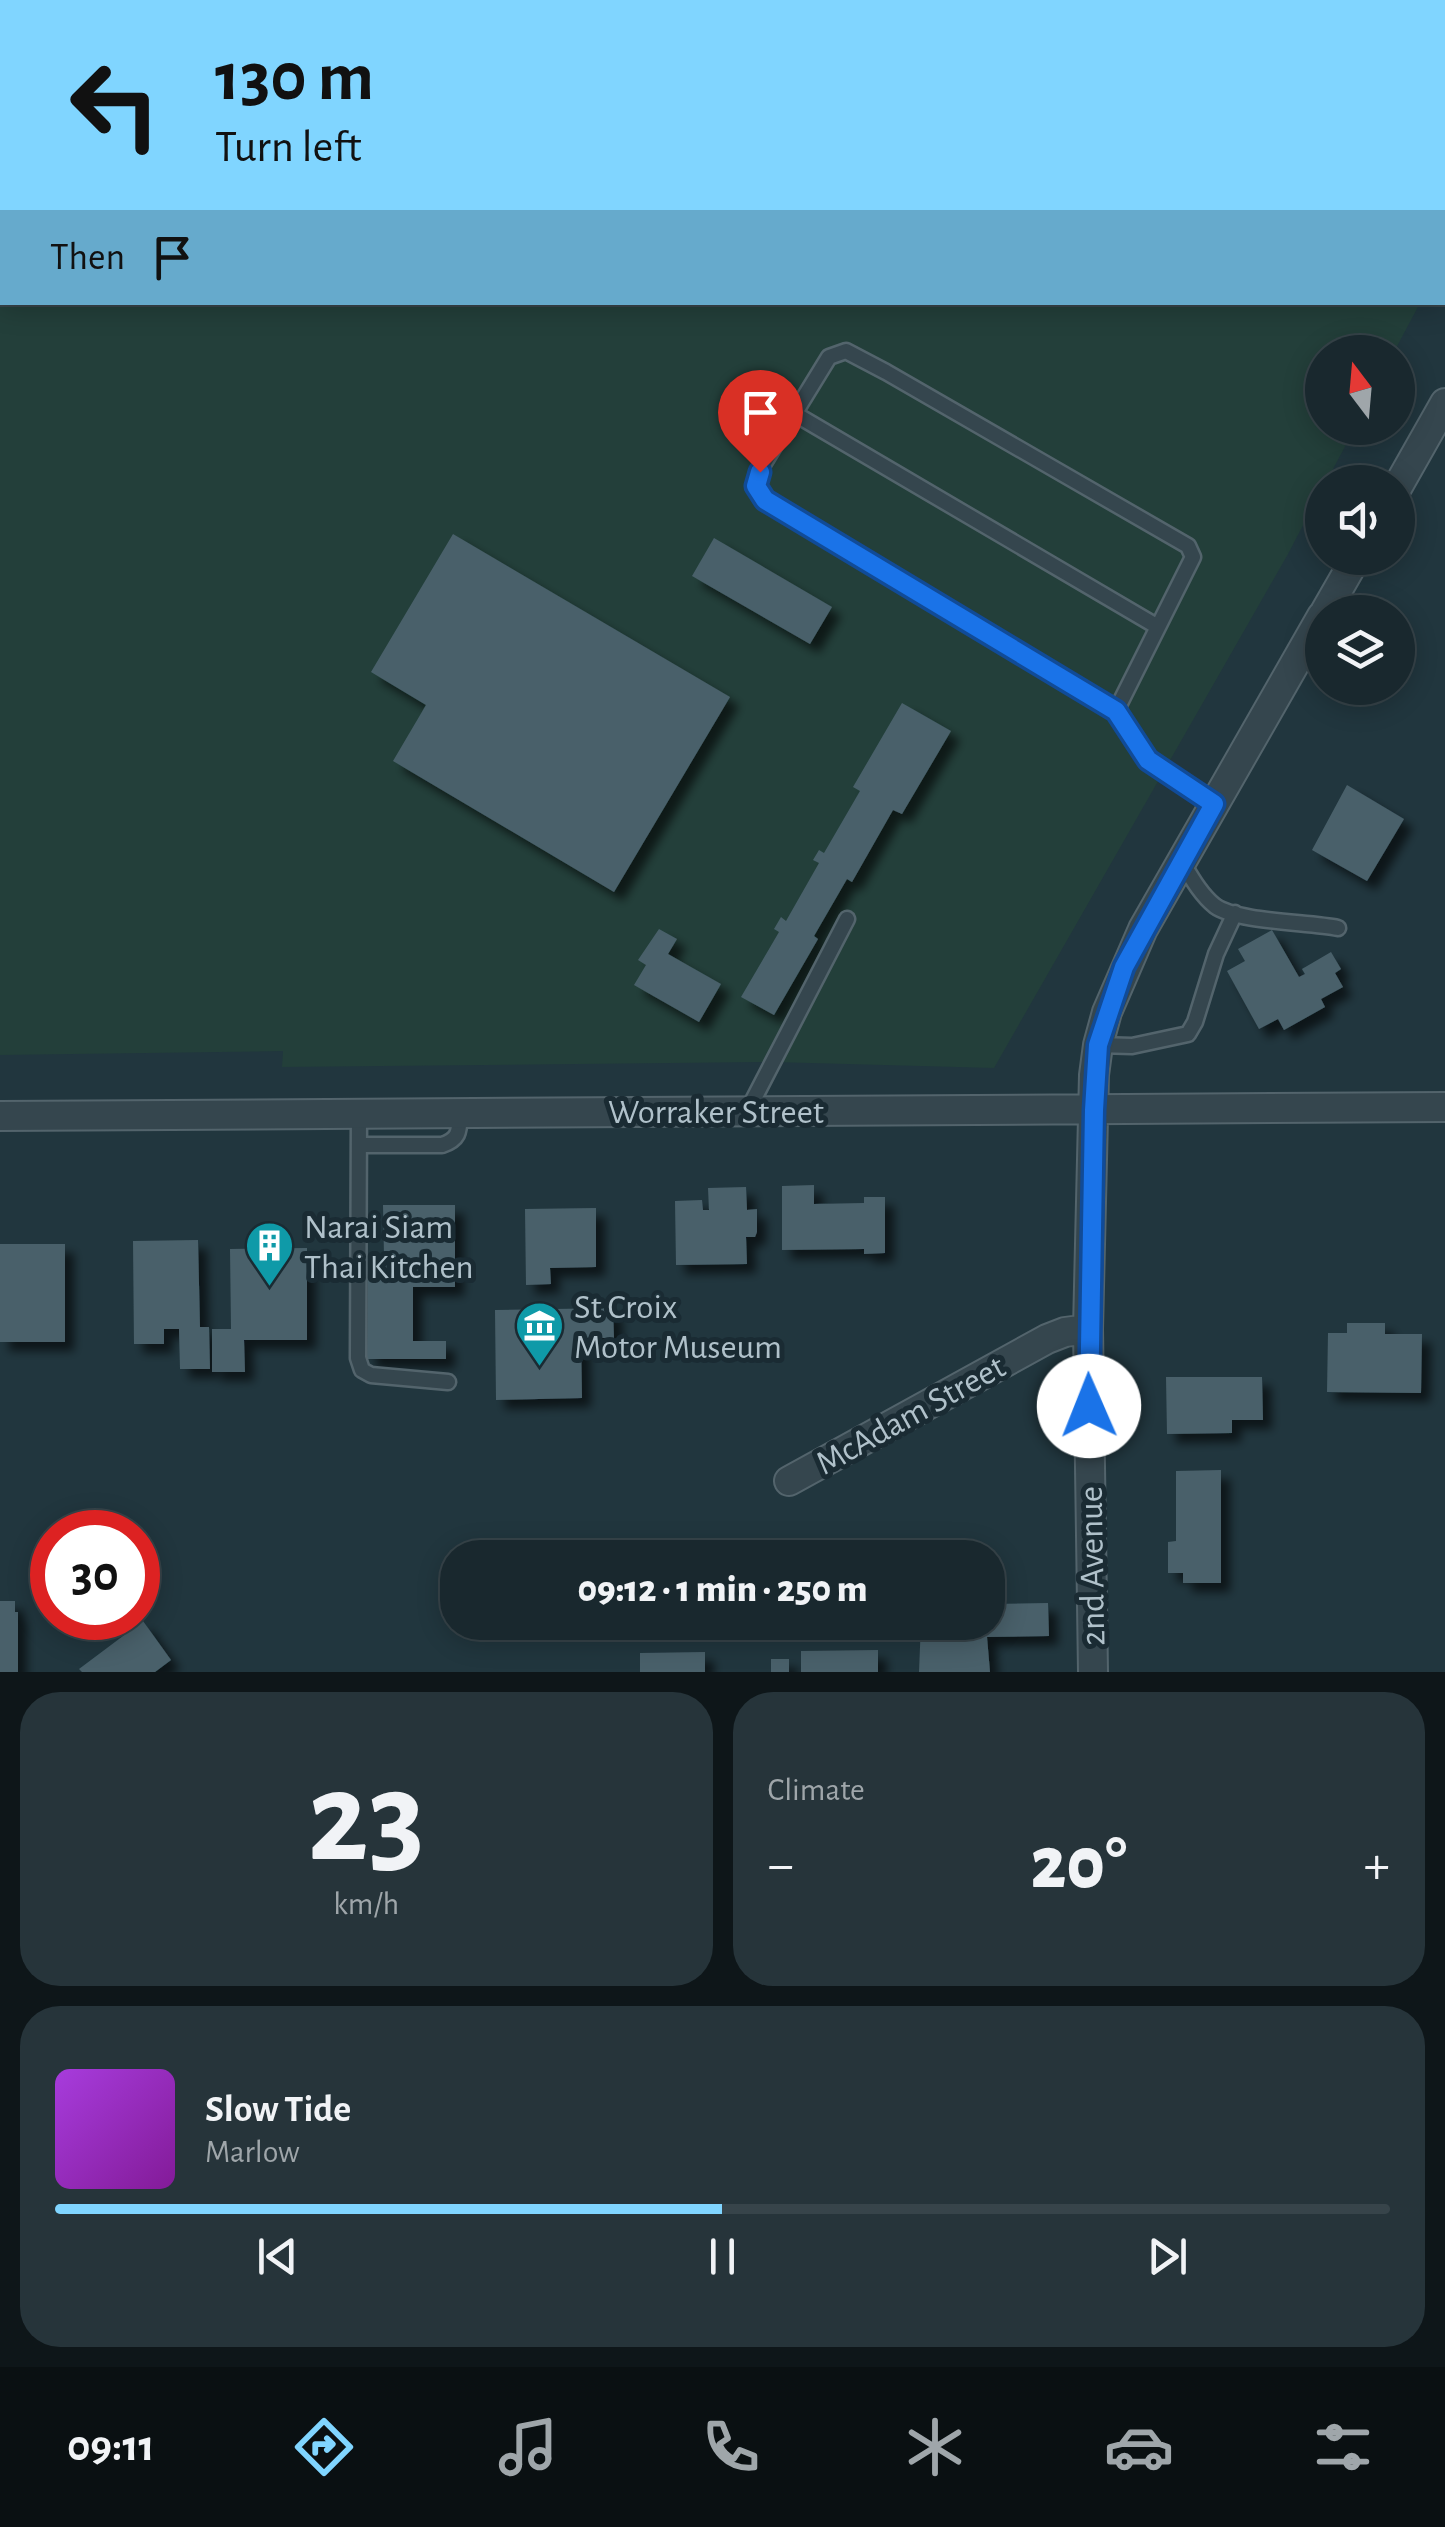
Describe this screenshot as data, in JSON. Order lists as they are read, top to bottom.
{
  "streets": {
    "street": ["Worraker Street", "McAdam Street", "2nd Avenue"]
  },
  "crossings": [
    ["Worraker Street", "2nd Avenue"],
    ["McAdam Street", "2nd Avenue"]
  ],
  "places": {
    "building": ["Narai Siam Thai Kitchen"],
    "museum": ["St Croix Motor Museum"]
  },
  "north": "top",
  "page": {
    "turn": ["130 m", "Turn left"],
    "then": "Then",
    "limit": "30",
    "trip": "09:12 · 1 min · 250 m",
    "tile": [
      ["23", "km/h"],
      "Climate"
    ],
    "heat": ["−", "20°", "+"],
    "song": ["Slow Tide", "Marlow"],
    "tabs": "09:11"
  }
}
